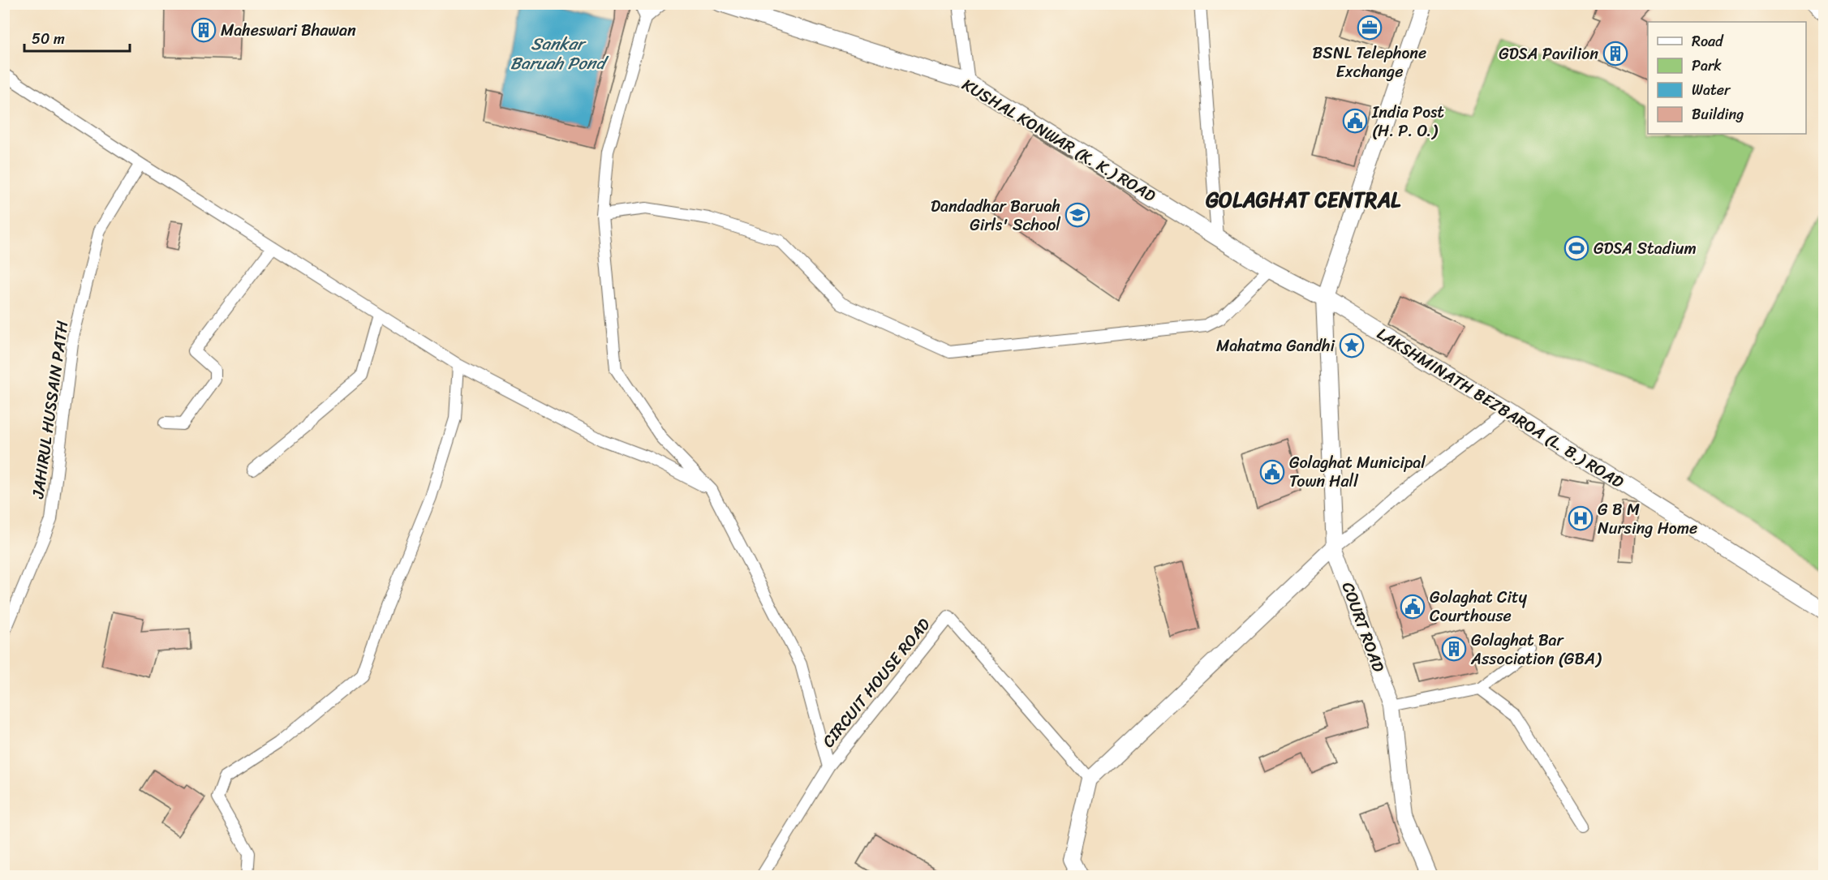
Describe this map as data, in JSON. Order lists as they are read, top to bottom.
{
  "streets": {
    "main road": ["KUSHAL KONWAR (K. K.) ROAD", "LAKSHMINATH BEZBAROA (L. B.) ROAD", "COURT ROAD"],
    "street": ["JAHIRUL HUSSAIN PATH", "CIRCUIT HOUSE ROAD"]
  },
  "crossings": [
    ["KUSHAL KONWAR (K. K.) ROAD", "LAKSHMINATH BEZBAROA (L. B.) ROAD"],
    ["KUSHAL KONWAR (K. K.) ROAD", "COURT ROAD"],
    ["LAKSHMINATH BEZBAROA (L. B.) ROAD", "COURT ROAD"]
  ],
  "districts": ["GOLAGHAT CENTRAL"],
  "water": ["Sankar Baruah Pond"],
  "places": {
    "office": ["BSNL Telephone Exchange"],
    "building": ["Maheswari Bhawan", "GDSA Pavilion", "Golaghat Bar Association (GBA)"],
    "public building": ["India Post (H. P. O.)", "Golaghat Municipal Town Hall", "Golaghat City Courthouse"],
    "school or university": ["Dandadhar Baruah Girls' School"],
    "sports": ["GDSA Stadium"],
    "place": ["Mahatma Gandhi"],
    "hospital": ["G B M Nursing Home"]
  },
  "legend": [
    "Road",
    "Park",
    "Water",
    "Building"
  ],
  "scale_bar": "50 m"
}
